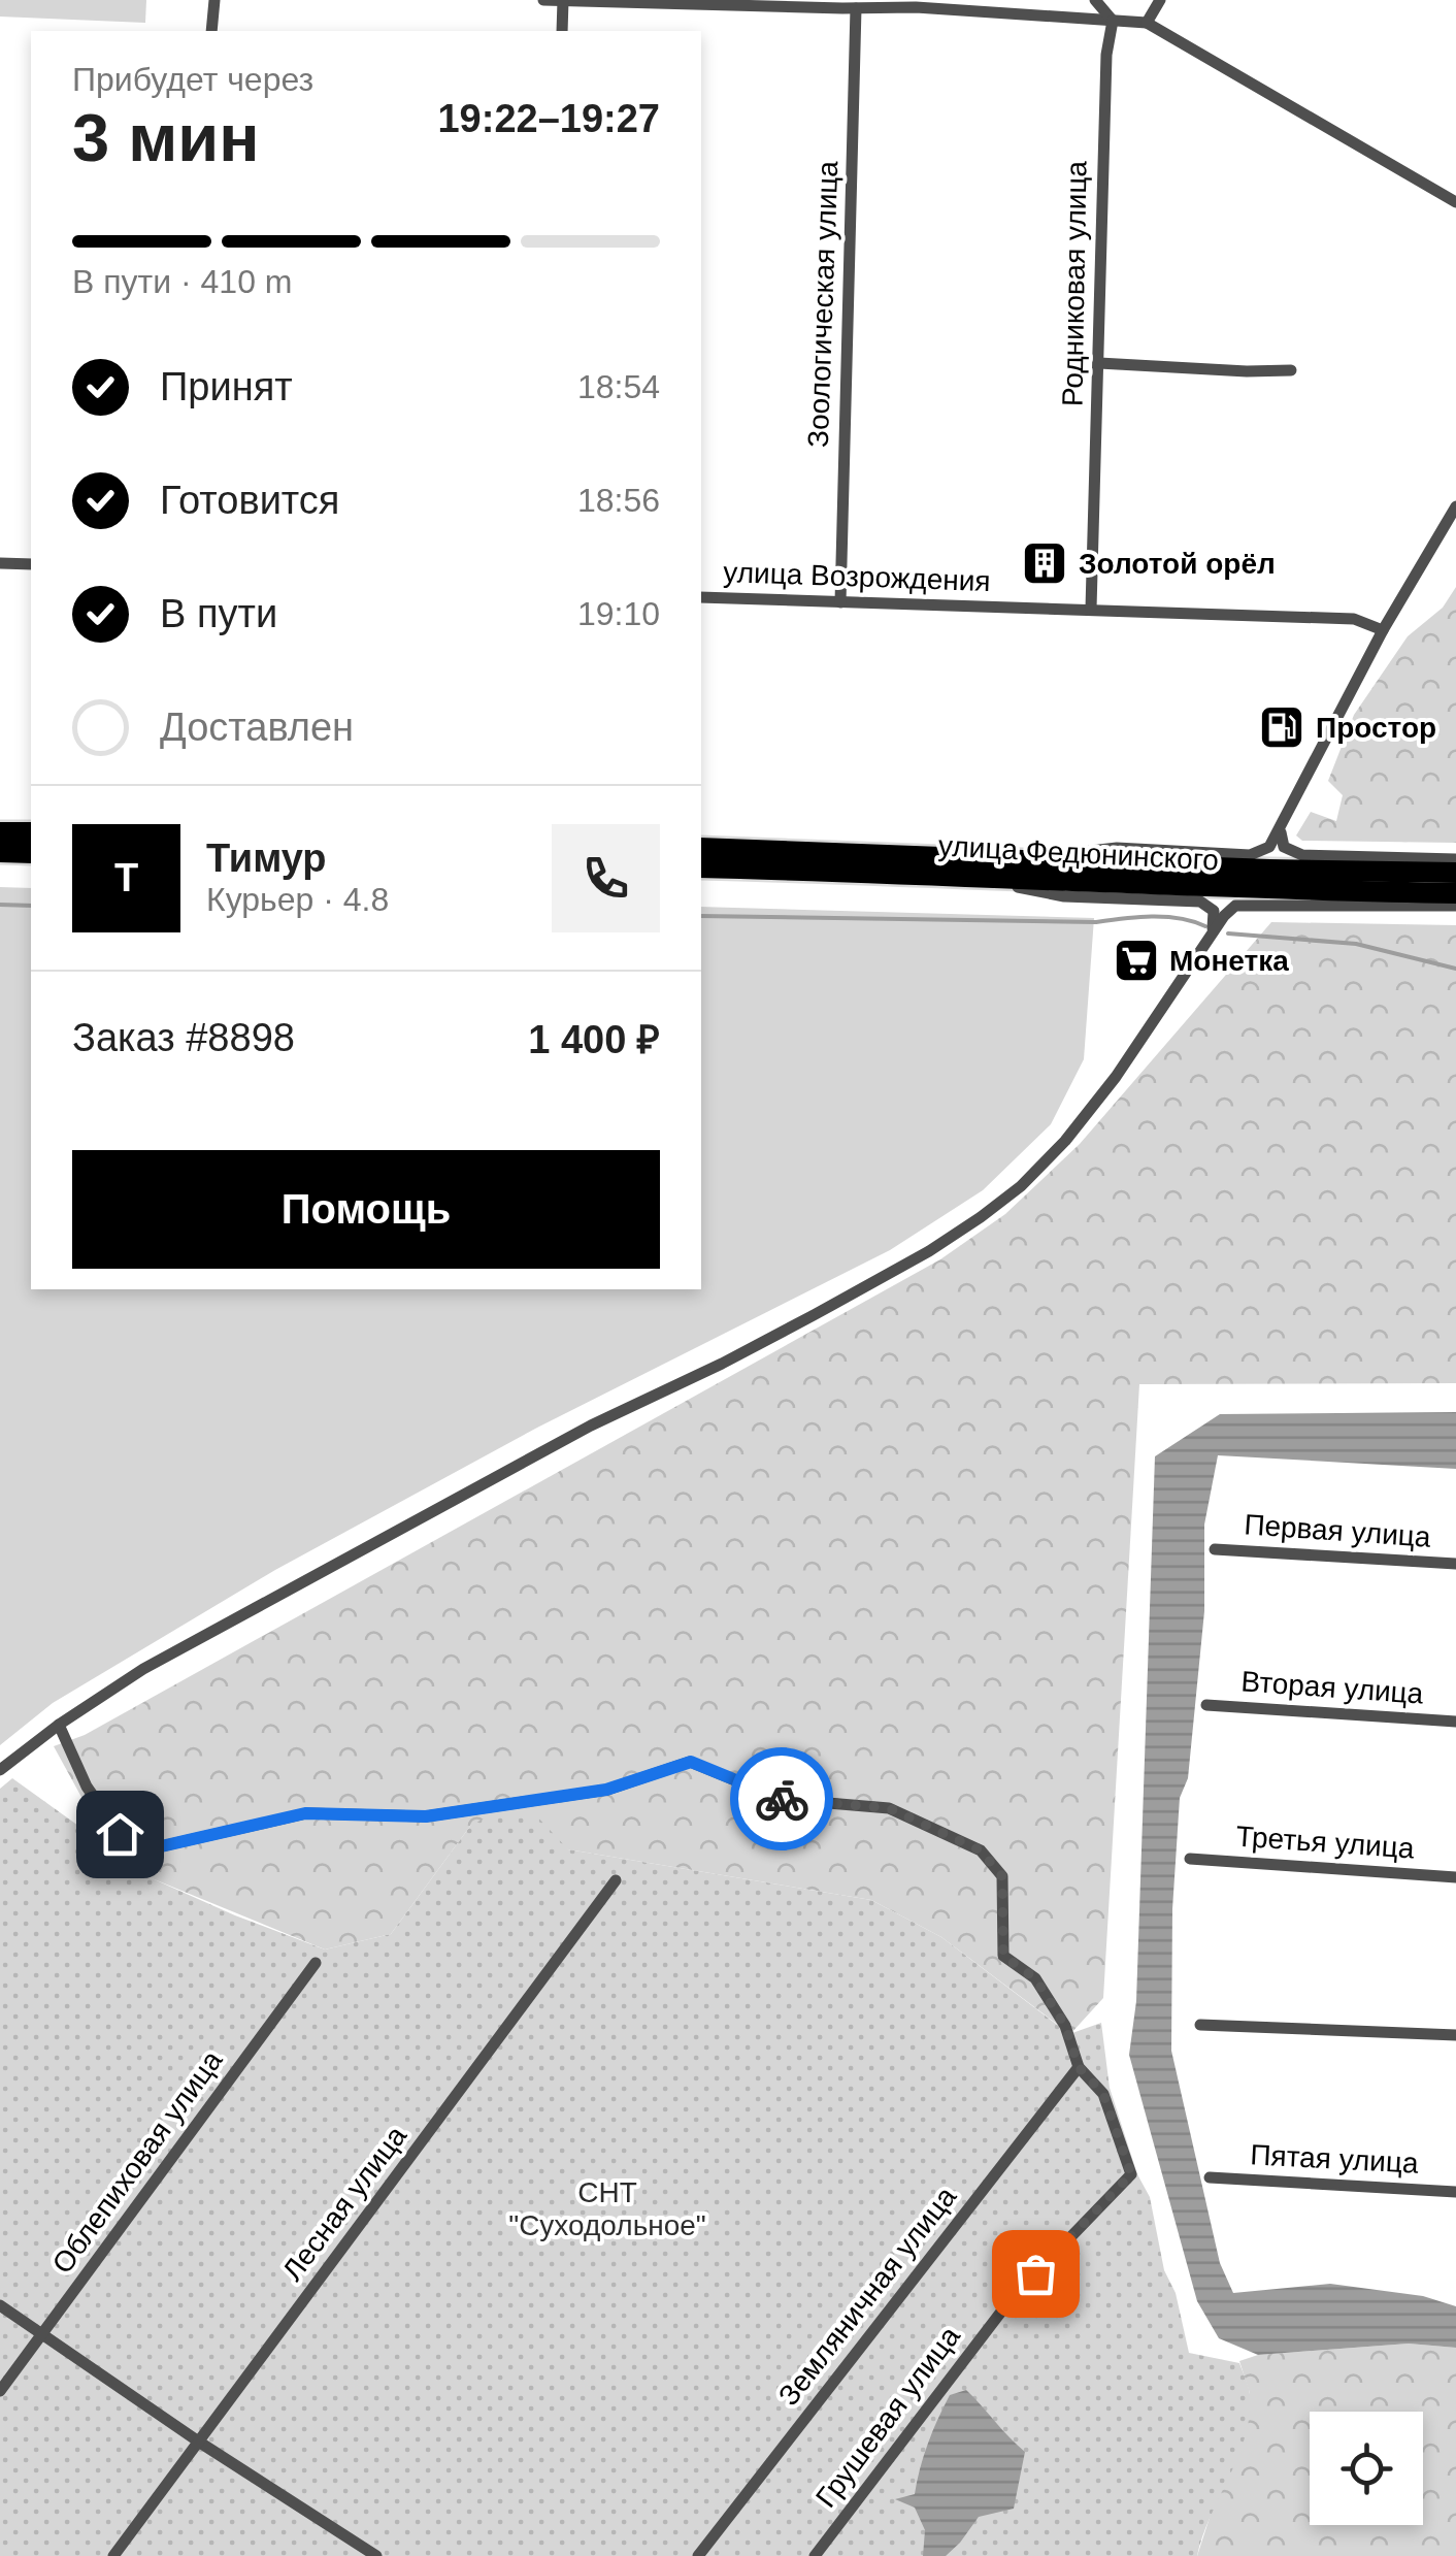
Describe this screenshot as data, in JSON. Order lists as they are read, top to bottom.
{
  "streets": {
    "highway": ["улица Федюнинского"],
    "street": [
      "Родниковая улица",
      "Зоологическая улица",
      "улица Возрождения",
      "Первая улица",
      "Вторая улица",
      "Третья улица",
      "Пятая улица",
      "Облепиховая улица",
      "Лесная улица",
      "Земляничная улица",
      "Грушевая улица"
    ]
  },
  "crossings": [
    ["Родниковая улица", "улица Возрождения"],
    ["Зоологическая улица", "улица Возрождения"],
    ["Земляничная улица", "Грушевая улица"]
  ],
  "parks": ["СНТ \"Суходольное\""],
  "places": {
    "building": ["Золотой орёл"],
    "fuel station": ["Простор"],
    "supermarket": ["Монетка"]
  },
  "page": {
    "heading": ["3 мин", "Прибудет через", "19:22–19:27"],
    "panel": [
      "Тимур",
      "Курьер · 4.8",
      "Заказ #8898",
      "1 400 ₽"
    ],
    "bar": "В пути · 410 m",
    "list": [
      ["Принят", "18:54"],
      ["Готовится", "18:56"],
      ["В пути", "19:10"],
      "Доставлен"
    ],
    "round": "Т",
    "buttons": "Помощь"
  }
}
